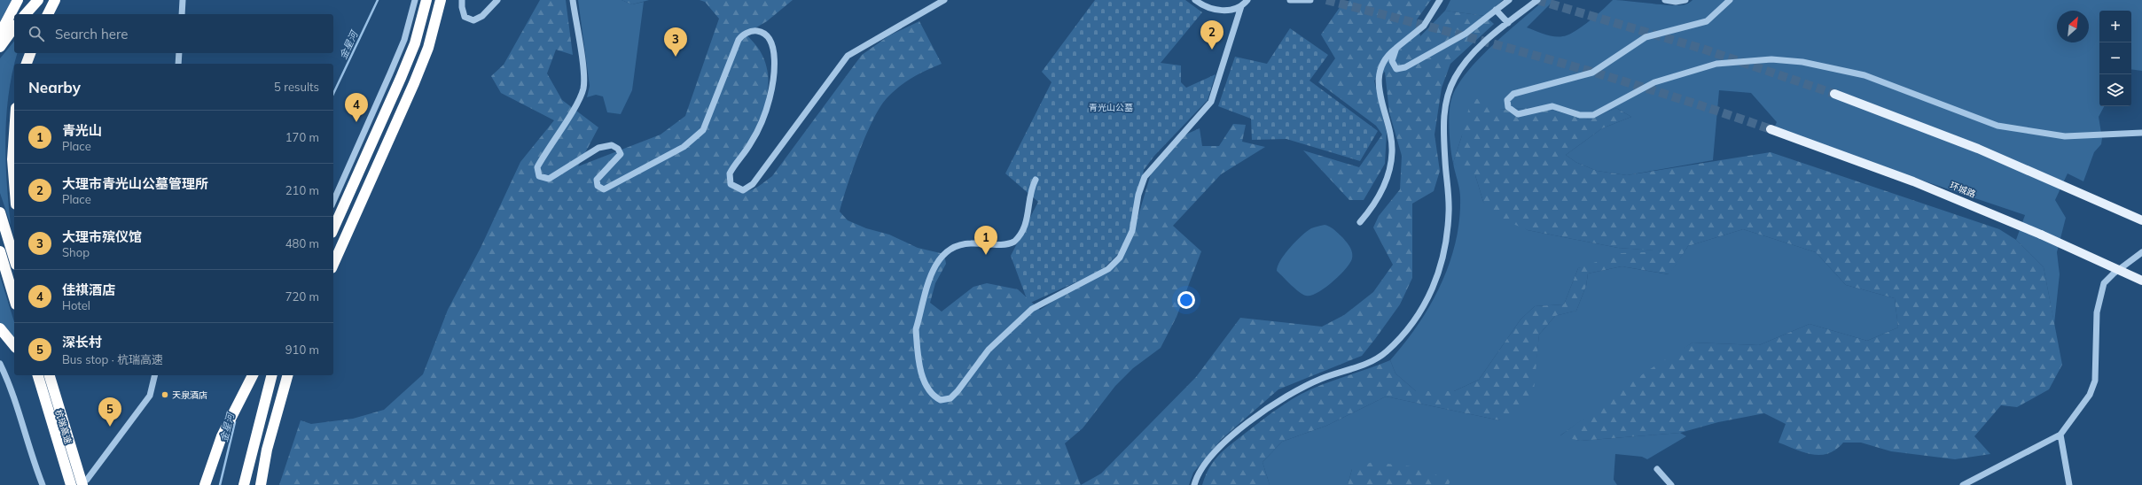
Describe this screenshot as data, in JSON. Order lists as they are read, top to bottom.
{
  "streets": {
    "highway": ["杭瑞高速"],
    "main road": ["环城路"]
  },
  "water": ["金星河"],
  "parks": ["青光山公墓"],
  "places": ["天泉酒店"],
  "north": "top right",
  "page": {
    "map_buttons": ["+", "−"],
    "search": "Search here",
    "pins": [
      "2",
      "3",
      "4",
      "1",
      "5"
    ],
    "heading": ["Nearby", "5 results"],
    "list": [
      {
        "mark": "1",
        "name": "青光山",
        "note": "Place",
        "value": "170 m"
      },
      {
        "mark": "2",
        "name": "大理市青光山公墓管理所",
        "note": "Place",
        "value": "210 m"
      },
      {
        "mark": "3",
        "name": "大理市殡仪馆",
        "note": "Shop",
        "value": "480 m"
      },
      {
        "mark": "4",
        "name": "佳祺酒店",
        "note": "Hotel",
        "value": "720 m"
      },
      {
        "mark": "5",
        "name": "深长村",
        "note": "Bus stop · 杭瑞高速",
        "value": "910 m"
      }
    ]
  }
}
